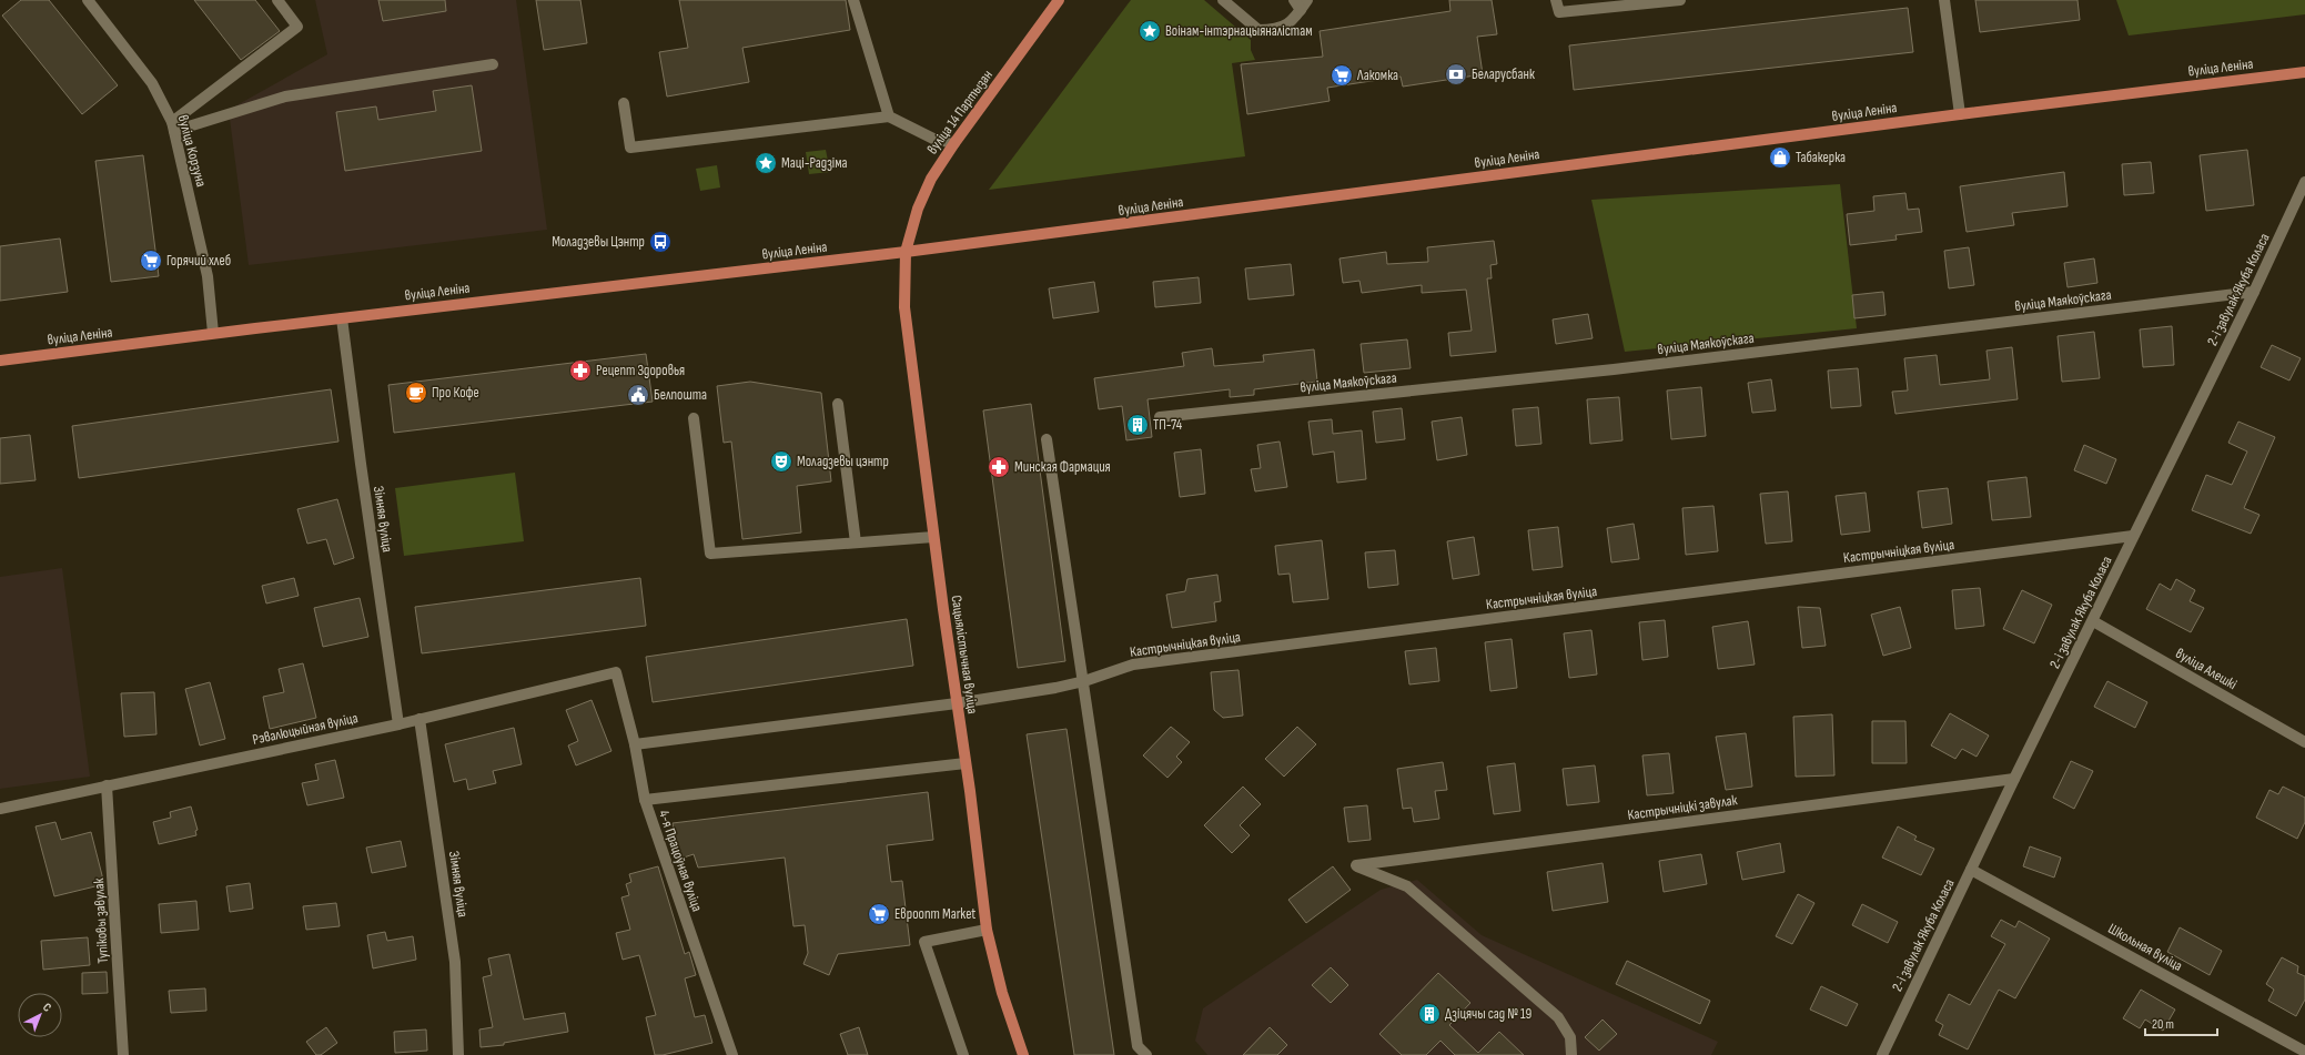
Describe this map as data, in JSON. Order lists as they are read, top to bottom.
{
  "streets": {
    "main road": ["вуліца Леніна", "вуліца 14 Партызан", "Сацыялістычная вуліца"],
    "street": [
      "вуліца Корзуна",
      "2-і завулак Якуба Коласа",
      "вуліца Маякоўскага",
      "Зімняя вуліца",
      "Кастрычніцкая вуліца",
      "вуліца Алешкі",
      "Рэвалюцыйная вуліца",
      "Кастрычніцкі завулак",
      "4-я Працоўная вуліца",
      "Тупіковы завулак",
      "Школьная вуліца"
    ]
  },
  "crossings": [
    ["вуліца Леніна", "вуліца 14 Партызан"],
    ["вуліца Леніна", "вуліца Корзуна"],
    ["вуліца Леніна", "Зімняя вуліца"],
    ["вуліца Леніна", "Сацыялістычная вуліца"],
    ["вуліца 14 Партызан", "Сацыялістычная вуліца"],
    ["2-і завулак Якуба Коласа", "вуліца Маякоўскага"],
    ["2-і завулак Якуба Коласа", "Кастрычніцкая вуліца"],
    ["2-і завулак Якуба Коласа", "вуліца Алешкі"],
    ["2-і завулак Якуба Коласа", "Кастрычніцкі завулак"],
    ["2-і завулак Якуба Коласа", "Школьная вуліца"],
    ["Зімняя вуліца", "Рэвалюцыйная вуліца"],
    ["Кастрычніцкая вуліца", "Сацыялістычная вуліца"],
    ["Кастрычніцкая вуліца", "4-я Працоўная вуліца"],
    ["Рэвалюцыйная вуліца", "4-я Працоўная вуліца"],
    ["Рэвалюцыйная вуліца", "Тупіковы завулак"]
  ],
  "places": {
    "place": ["Воінам-інтэрнацыяналістам", "Маці-Радзіма"],
    "bank": ["Беларусбанк"],
    "supermarket": ["Лакомка", "Горячий хлеб", "Евроопт Market"],
    "shop": ["Табакерка"],
    "bus stop": ["Моладзевы Цэнтр"],
    "pharmacy": ["Рецепт Здоровья", "Минская Фармация"],
    "cafe": ["Про Кофе"],
    "public building": ["Белпошта"],
    "building": ["ТП-74", "Дзіцячы сад № 19"],
    "theatre": ["Моладзевы цэнтр"]
  },
  "scale_bar": "20 m",
  "north": "top right"
}
